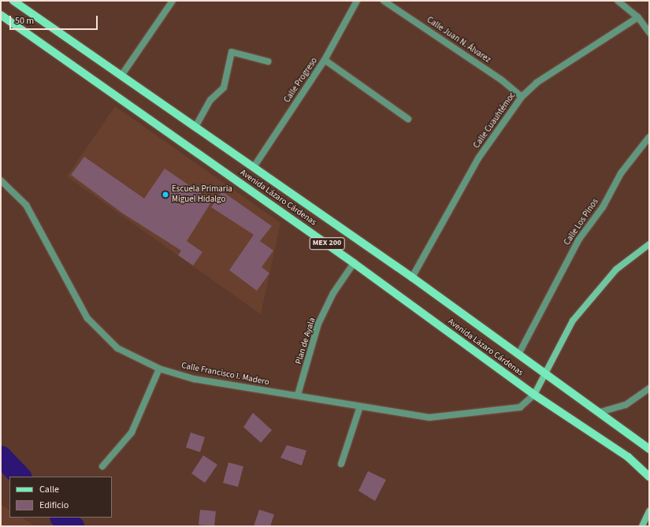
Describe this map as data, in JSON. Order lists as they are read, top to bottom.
{
  "streets": {
    "main road": ["Avenida Lázaro Cárdenas", "MEX 200"],
    "street": [
      "Calle Juan N. Álvarez",
      "Calle Progreso",
      "Calle Cuauhtémoc",
      "Calle Los Pinos",
      "Plan de Ayala",
      "Calle Francisco I. Madero"
    ]
  },
  "crossings": [
    ["Calle Juan N. Álvarez", "Calle Cuauhtémoc"],
    ["Calle Progreso", "Avenida Lázaro Cárdenas"],
    ["Calle Cuauhtémoc", "Avenida Lázaro Cárdenas"],
    ["Avenida Lázaro Cárdenas", "Calle Los Pinos"],
    ["Avenida Lázaro Cárdenas", "Plan de Ayala"],
    ["Avenida Lázaro Cárdenas", "Calle Francisco I. Madero"],
    ["Plan de Ayala", "Calle Francisco I. Madero"]
  ],
  "places": ["Escuela Primaria Miguel Hidalgo"],
  "legend": ["Calle", "Edificio"],
  "scale_bar": "50 m"
}
